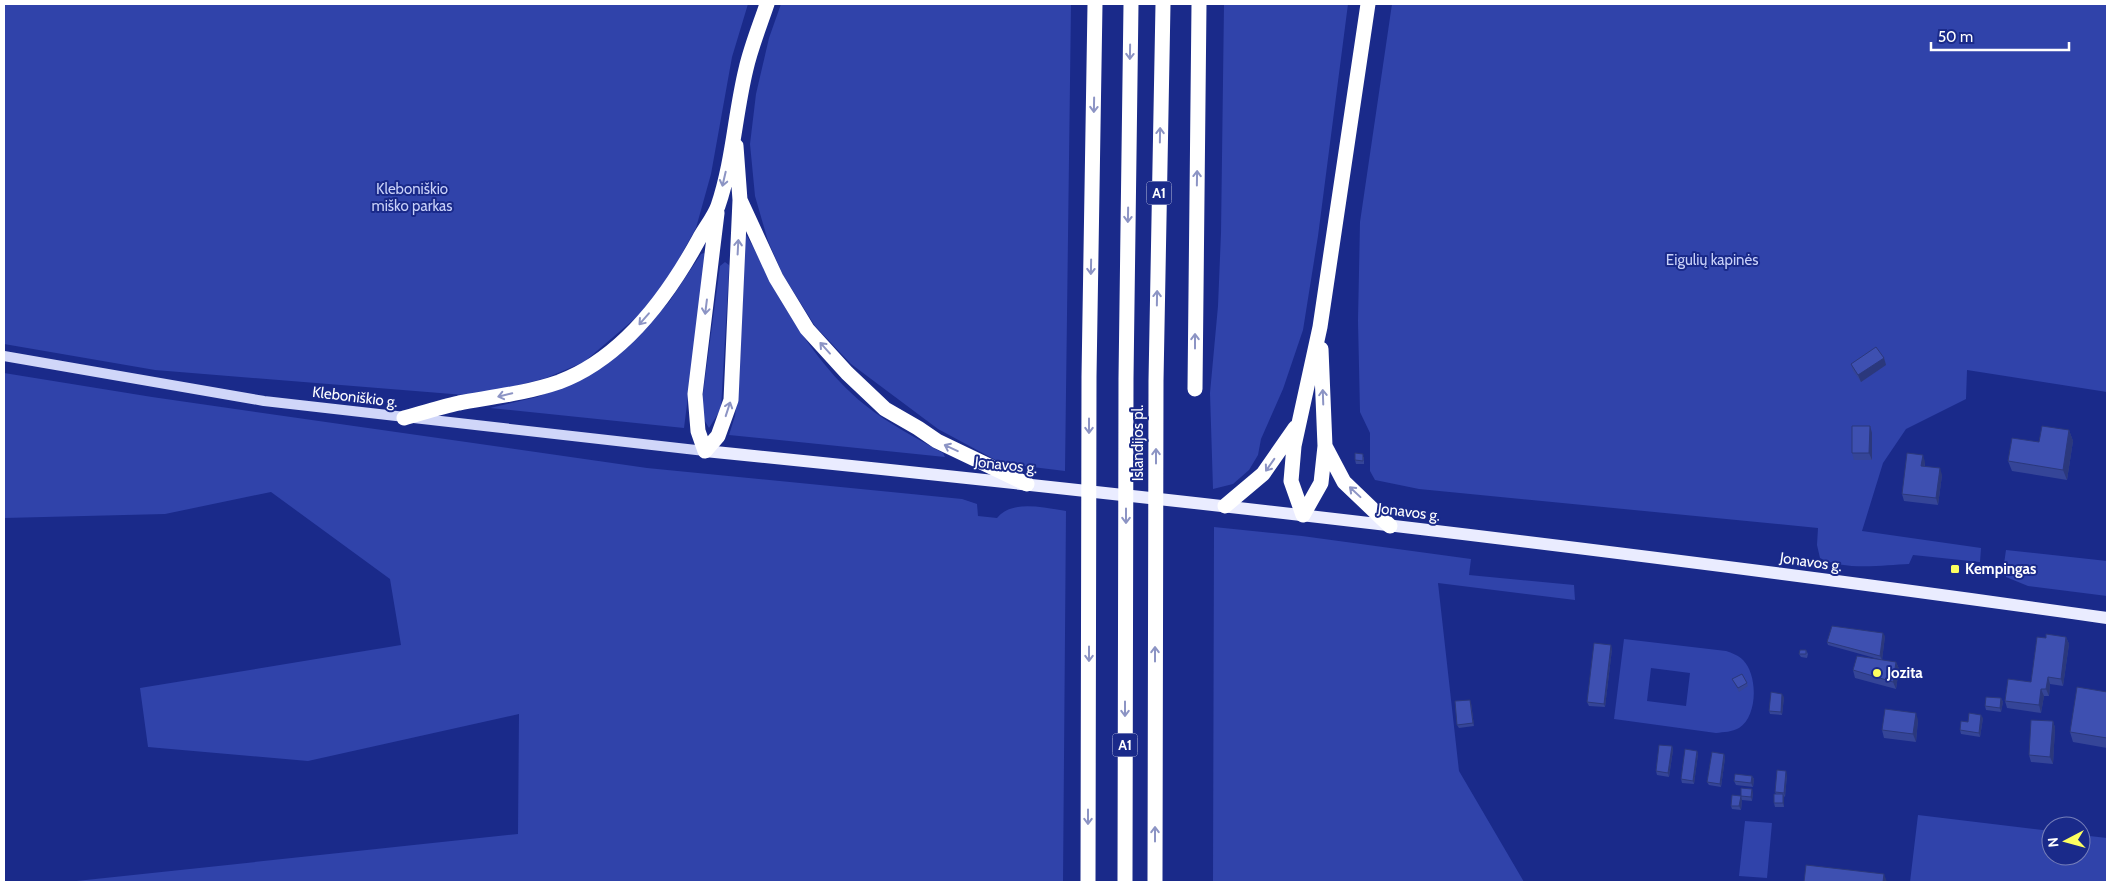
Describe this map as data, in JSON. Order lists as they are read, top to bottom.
{
  "streets": {
    "highway": ["A1", "Islandijos pl."],
    "main road": ["Jonavos g."],
    "street": ["Kleboniškio g."]
  },
  "crossings": [
    ["Kleboniškio g.", "Jonavos g."]
  ],
  "parks": ["Kleboniškio miško parkas", "Eigulių kapinės"],
  "places": {
    "transit": ["Kempingas"],
    "other": ["Jozita"]
  },
  "scale_bar": "50 m",
  "north": "left"
}
